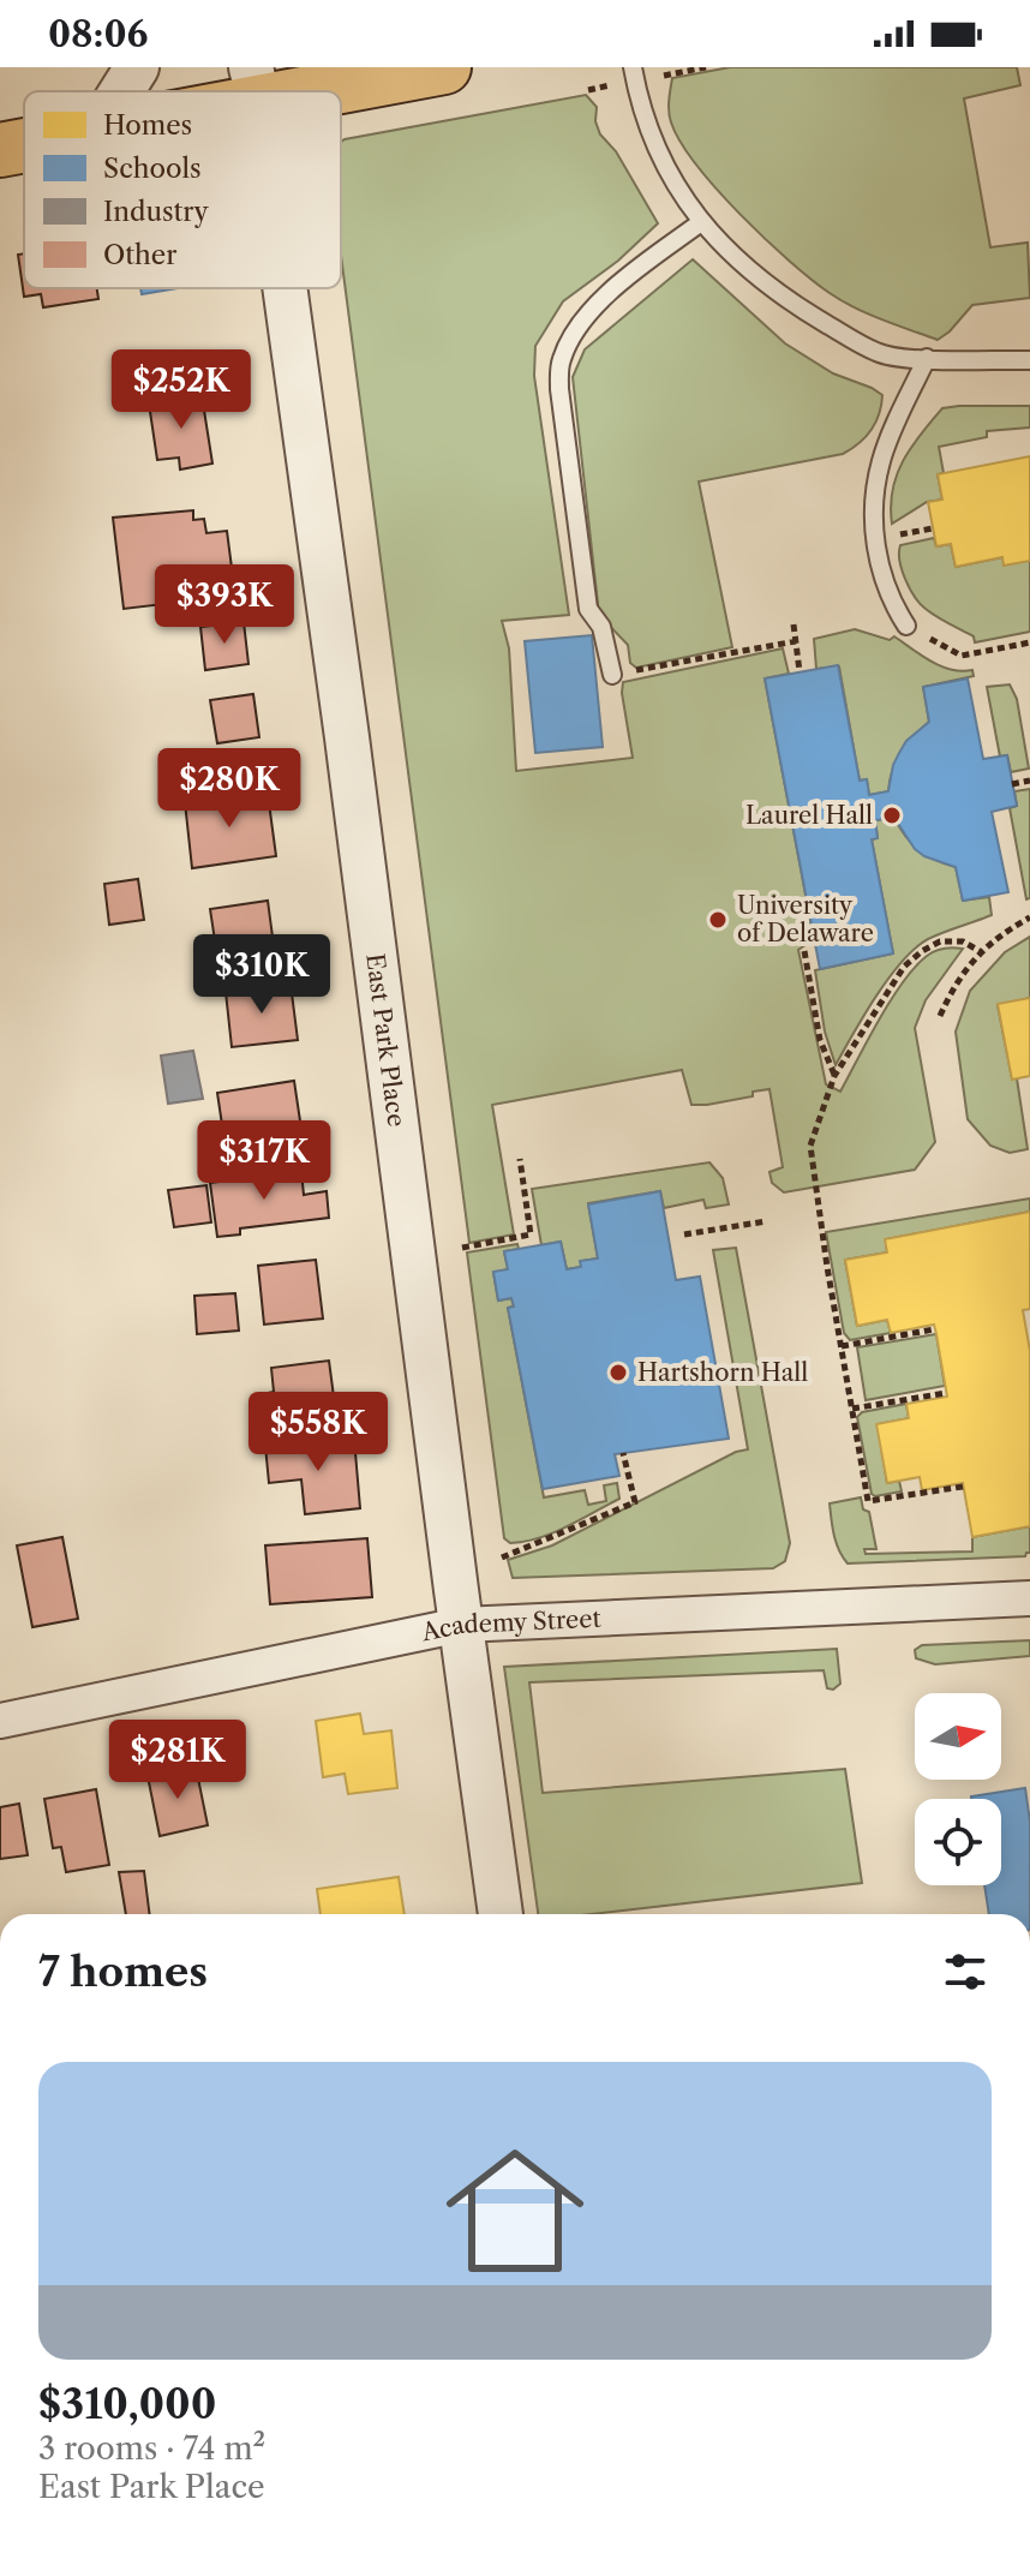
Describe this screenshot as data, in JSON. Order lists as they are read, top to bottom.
{
  "streets": {
    "street": ["East Park Place", "Academy Street"]
  },
  "crossings": [
    ["East Park Place", "Academy Street"]
  ],
  "places": ["Laurel Hall", "University of Delaware", "Hartshorn Hall"],
  "legend": [
    "Homes",
    "Schools",
    "Industry",
    "Other"
  ],
  "north": "right",
  "page": {
    "status": "08:06",
    "price": [
      "$252K",
      "$393K",
      "$280K",
      "$310K",
      "$317K",
      "$558K",
      "$281K"
    ],
    "heading": "7 homes",
    "list": [
      {
        "name": "$310,000",
        "note": "3 rooms · 74 m² · East Park Place"
      }
    ]
  }
}
